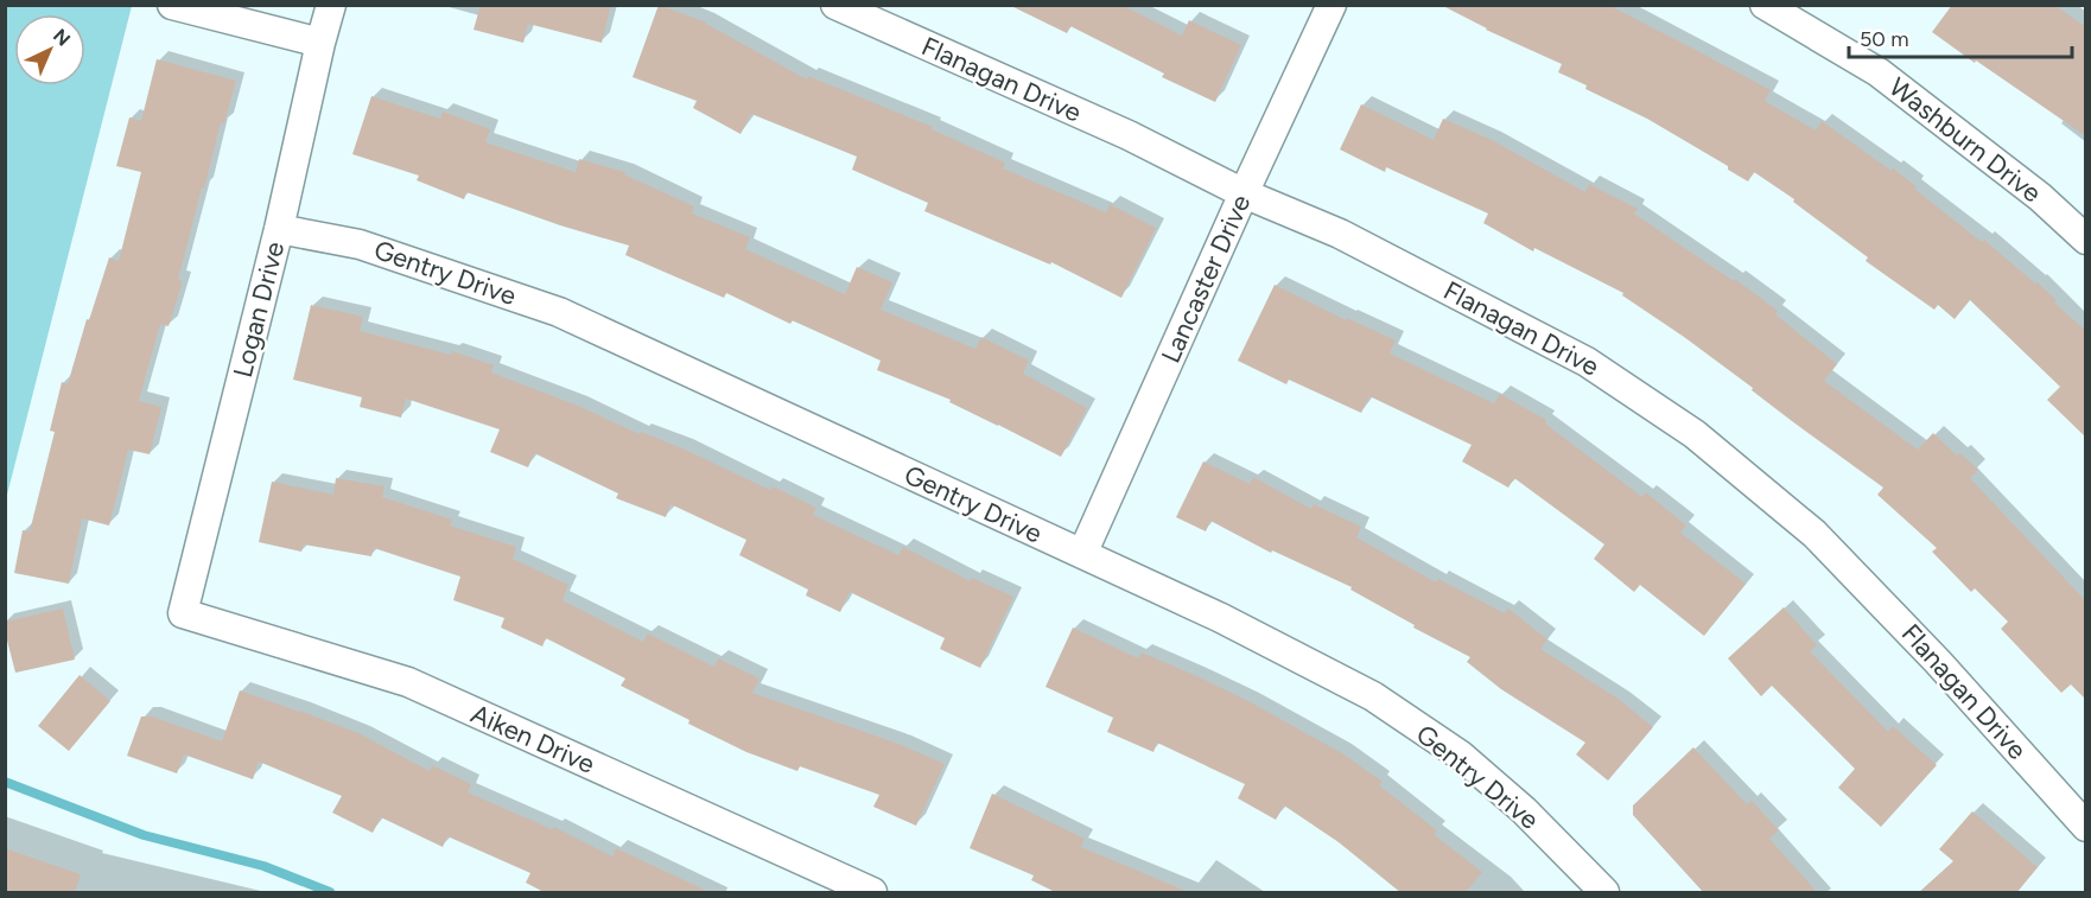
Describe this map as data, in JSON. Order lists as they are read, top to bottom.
{
  "streets": {
    "street": [
      "Flanagan Drive",
      "Washburn Drive",
      "Gentry Drive",
      "Lancaster Drive",
      "Logan Drive",
      "Aiken Drive"
    ]
  },
  "crossings": [
    ["Flanagan Drive", "Lancaster Drive"],
    ["Gentry Drive", "Lancaster Drive"],
    ["Gentry Drive", "Logan Drive"],
    ["Logan Drive", "Aiken Drive"]
  ],
  "scale_bar": "50 m",
  "north": "top right"
}
